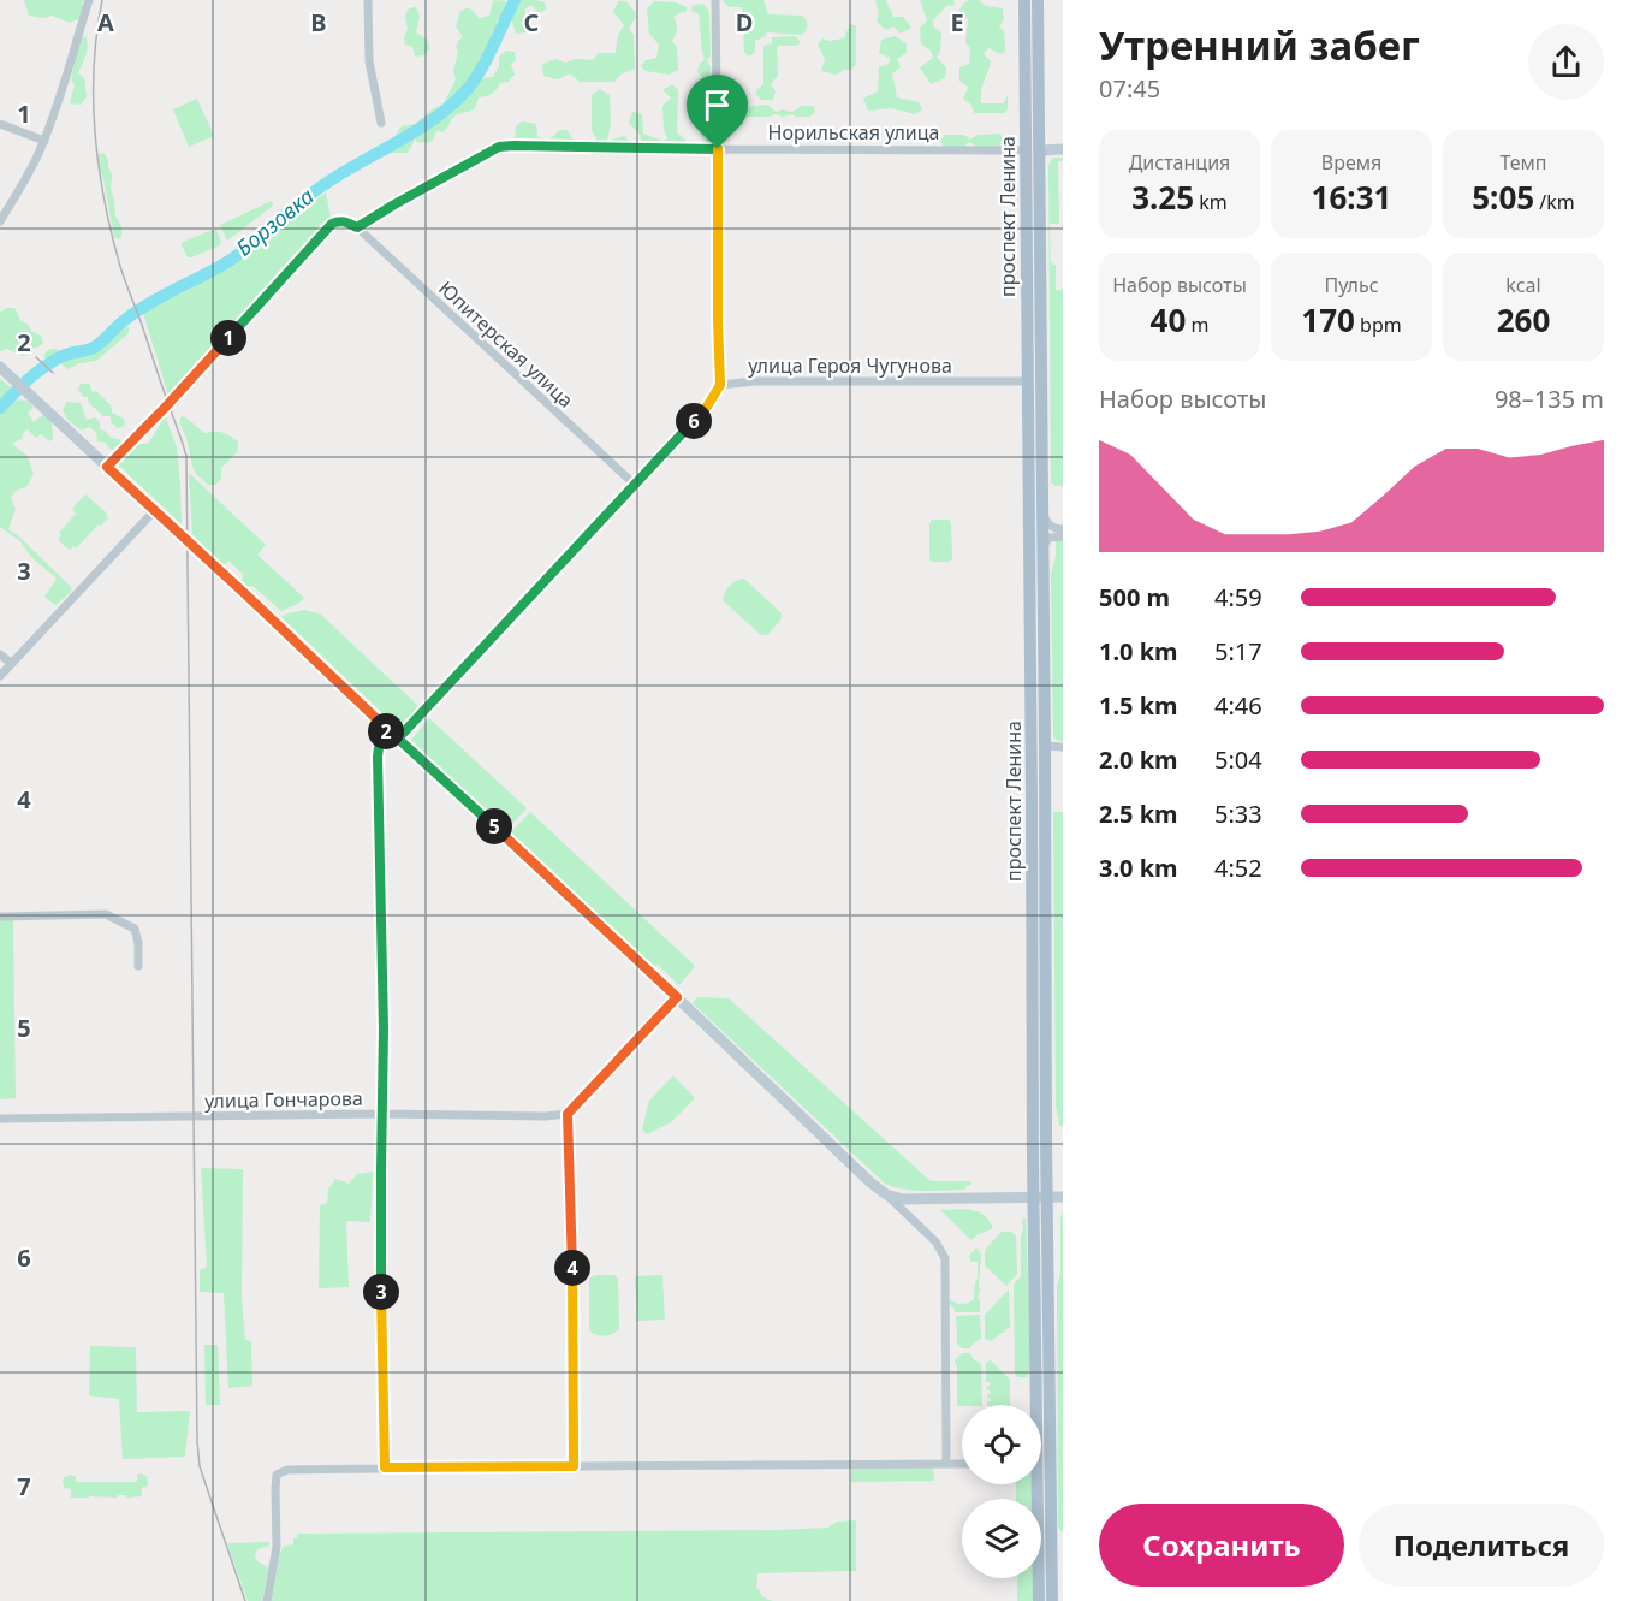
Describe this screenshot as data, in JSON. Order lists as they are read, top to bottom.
{
  "streets": {
    "main road": ["проспект Ленина"],
    "street": [
      "Норильская улица",
      "Юпитерская улица",
      "улица Героя Чугунова",
      "улица Гончарова"
    ]
  },
  "crossings": [
    ["Норильская улица", "проспект Ленина"],
    ["Норильская улица", "Юпитерская улица"],
    ["проспект Ленина", "улица Героя Чугунова"],
    ["Юпитерская улица", "улица Героя Чугунова"]
  ],
  "water": ["Борзовка"],
  "page": {
    "heading": ["Утренний забег", "07:45"],
    "stats": [
      ["Дистанция", "3.25 km"],
      ["Время", "16:31"],
      ["Темп", "5:05 /km"],
      ["Набор высоты", "40 m"],
      ["Пульс", "170 bpm"],
      ["kcal", "260"]
    ],
    "pins": [
      "1",
      "6",
      "2",
      "5",
      "4",
      "3"
    ],
    "chart": ["Набор высоты", "98–135 m"],
    "list": [
      {
        "name": "500 m",
        "note": "4:59"
      },
      {
        "name": "1.0 km",
        "note": "5:17"
      },
      {
        "name": "1.5 km",
        "note": "4:46"
      },
      {
        "name": "2.0 km",
        "note": "5:04"
      },
      {
        "name": "2.5 km",
        "note": "5:33"
      },
      {
        "name": "3.0 km",
        "note": "4:52"
      }
    ],
    "buttons": ["Сохранить", "Поделиться"]
  },
  "grid": {
    "columns": [
      "A",
      "B",
      "C",
      "D",
      "E"
    ],
    "rows": [
      "1",
      "2",
      "3",
      "4",
      "5",
      "6",
      "7"
    ]
  }
}
